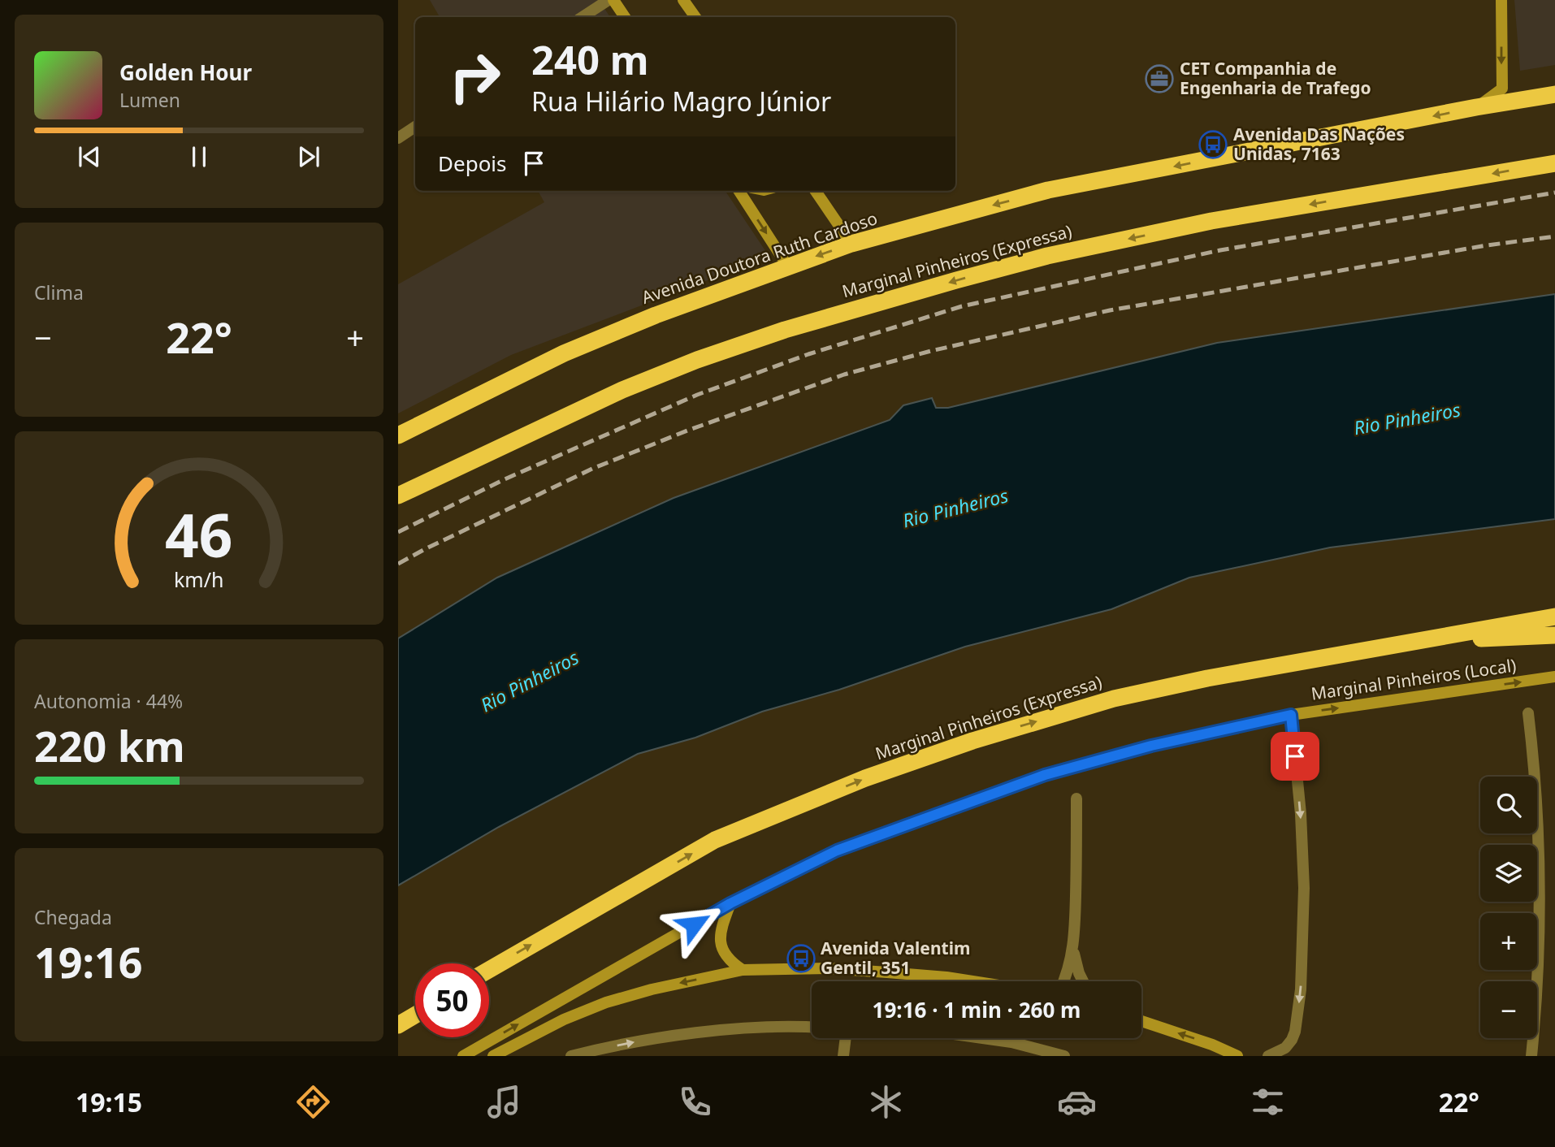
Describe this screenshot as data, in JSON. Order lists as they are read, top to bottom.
{
  "streets": {
    "highway": ["Avenida Doutora Ruth Cardoso", "Marginal Pinheiros (Expressa)"],
    "main road": ["Marginal Pinheiros (Local)"]
  },
  "one_way": ["Avenida Doutora Ruth Cardoso"],
  "water": ["Rio Pinheiros"],
  "places": {
    "office": ["CET Companhia de Engenharia de Trafego"],
    "bus stop": ["Avenida Das Nações Unidas, 7163", "Avenida Valentim Gentil, 351"]
  },
  "page": {
    "turn": ["240 m", "Rua Hilário Magro Júnior"],
    "song": ["Golden Hour", "Lumen"],
    "then": "Depois",
    "tile": [
      "Clima",
      ["Autonomia · 44%", "220 km"],
      ["Chegada", "19:16"]
    ],
    "heat": ["−", "22°", "+"],
    "map_buttons": ["+", "−"],
    "limit": "50",
    "trip": "19:16 · 1 min · 260 m",
    "tabs": ["19:15", "22°"],
    "gauge": ["46", "km/h"]
  }
}
